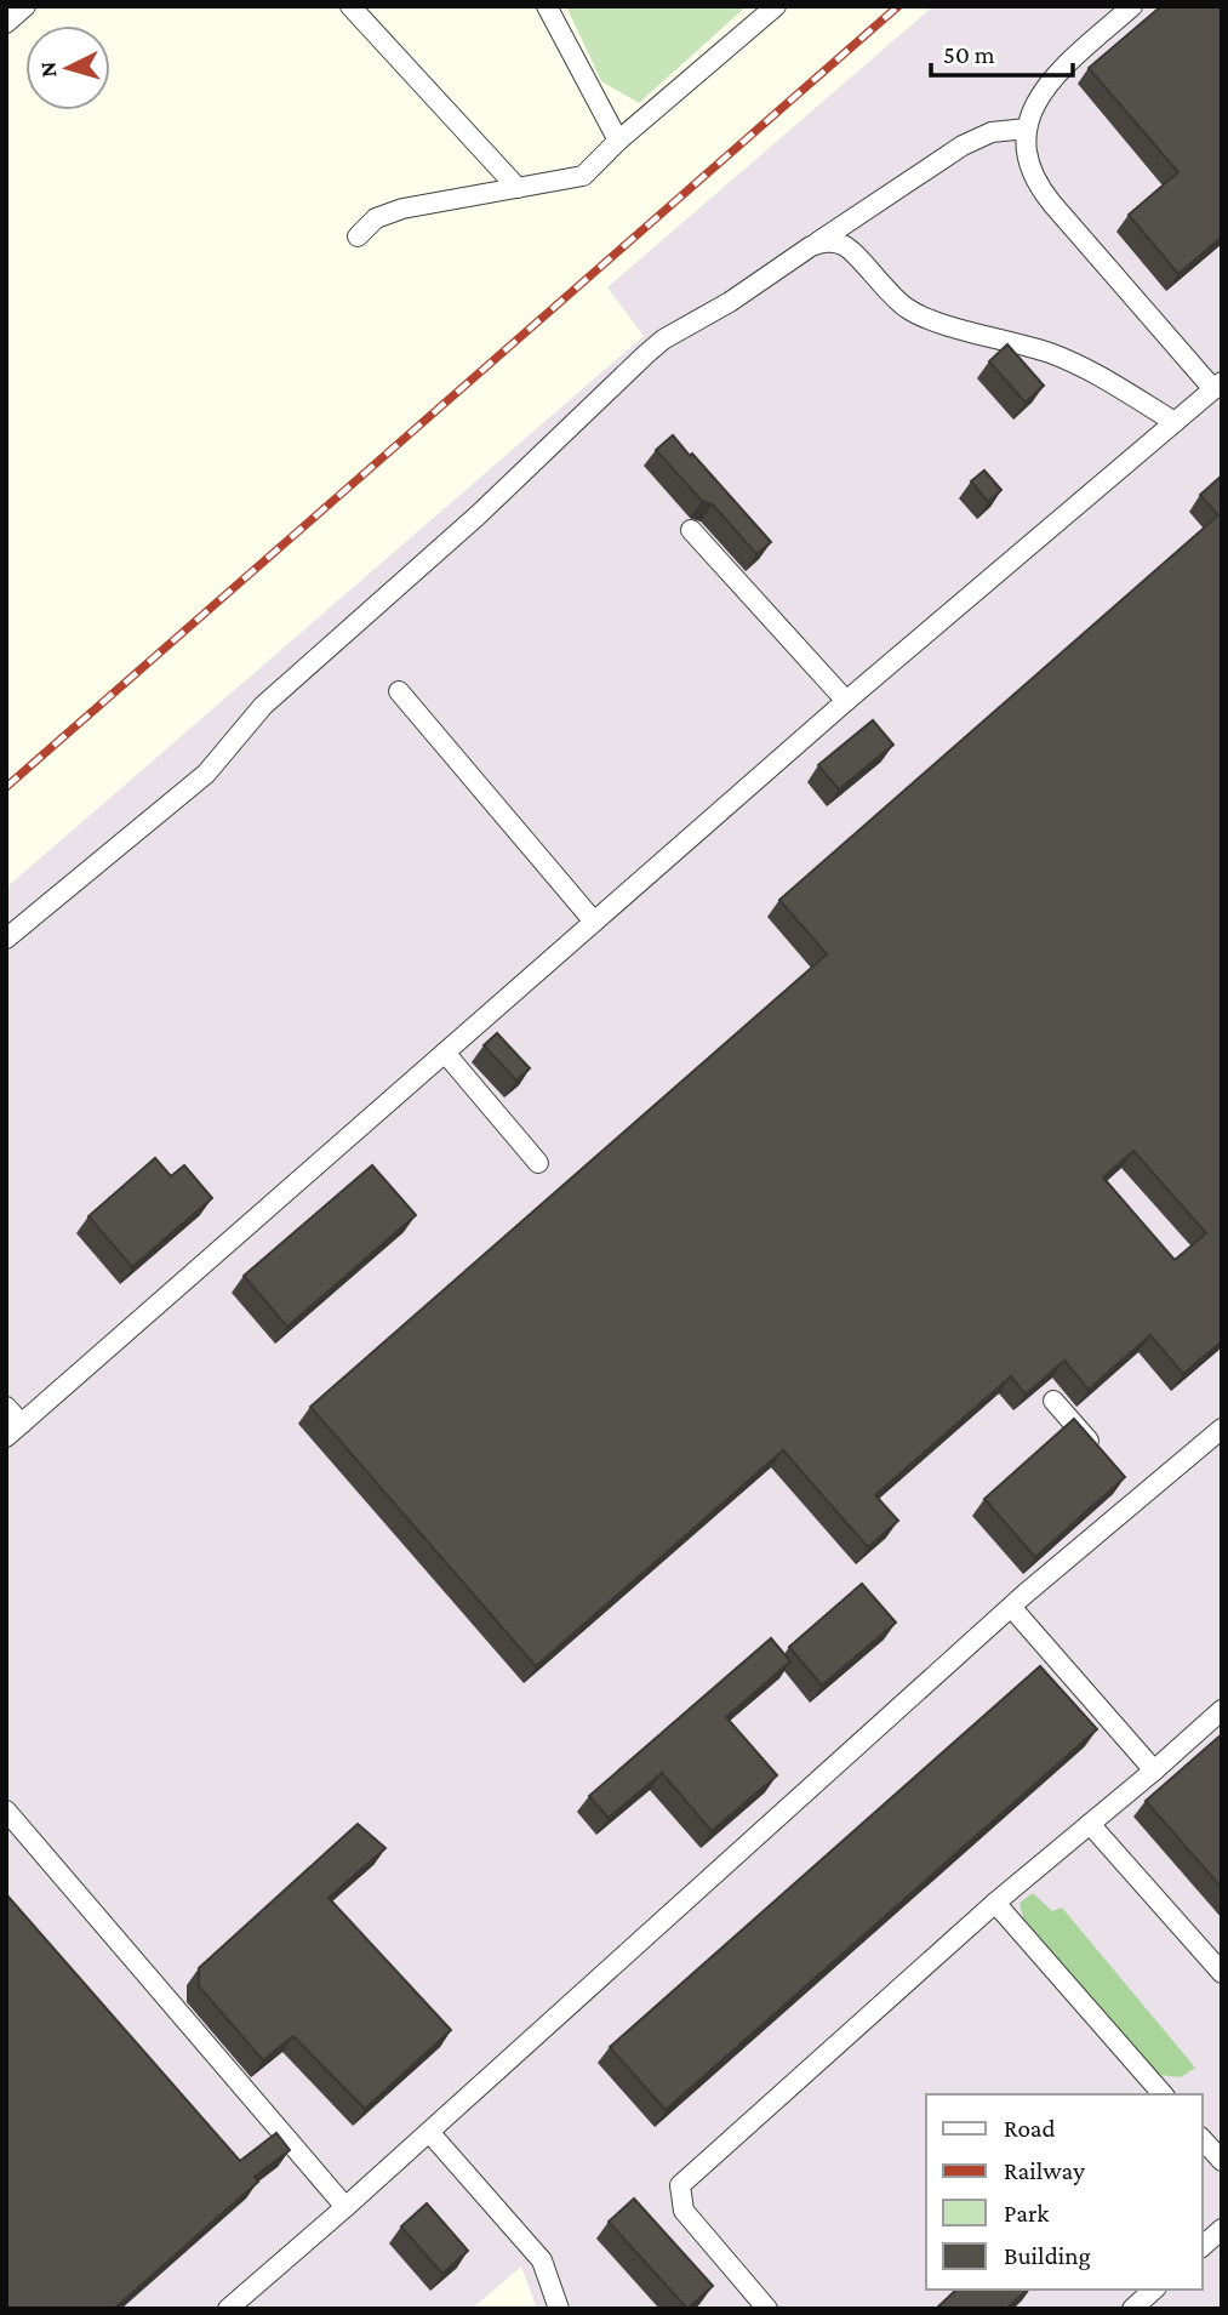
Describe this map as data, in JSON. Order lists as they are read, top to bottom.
{
  "legend": [
    "Road",
    "Railway",
    "Park",
    "Building"
  ],
  "scale_bar": "50 m",
  "north": "left"
}
